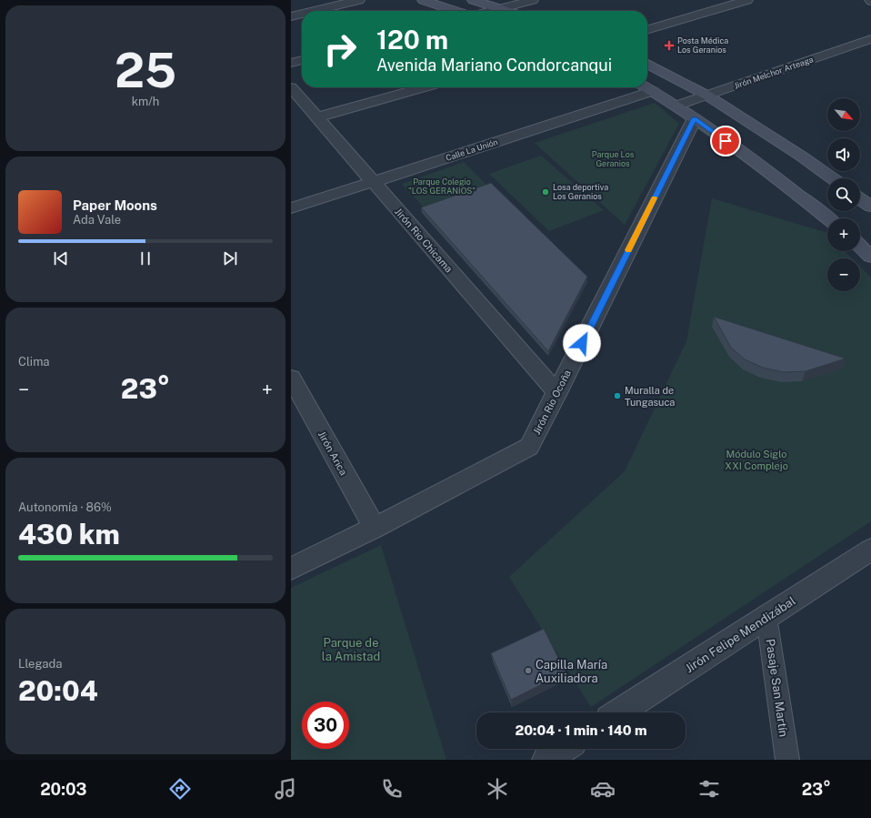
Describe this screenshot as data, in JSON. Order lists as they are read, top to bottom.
{
  "streets": {
    "street": [
      "Jirón Melchor Arteaga",
      "Calle La Unión",
      "Jirón Rio Chicama",
      "Jirón Rio Ocoña",
      "Jirón Arica",
      "Jirón Felipe Mendizábal"
    ],
    "lane": ["Pasaje San Martín"]
  },
  "crossings": [
    ["Calle La Unión", "Jirón Rio Chicama"],
    ["Jirón Rio Chicama", "Jirón Rio Ocoña"],
    ["Jirón Rio Ocoña", "Jirón Arica"],
    ["Jirón Felipe Mendizábal", "Pasaje San Martín"]
  ],
  "parks": [
    "Parque Los Geranios",
    "Parque Colegio \"LOS GERANIOS\"",
    "Módulo Siglo XXI Complejo",
    "Parque de la Amistad"
  ],
  "places": {
    "health": ["Posta Médica Los Geranios"],
    "other": ["Losa deportiva Los Geranios", "Muralla de Tungasuca", "Capilla María Auxiliadora"]
  },
  "north": "bottom right",
  "page": {
    "tile": [
      ["25", "km/h"],
      "Clima",
      ["Autonomía · 86%", "430 km"],
      ["Llegada", "20:04"]
    ],
    "turn": ["120 m", "Avenida Mariano Condorcanqui"],
    "map_buttons": ["+", "−"],
    "song": ["Paper Moons", "Ada Vale"],
    "heat": ["−", "23°", "+"],
    "limit": "30",
    "trip": "20:04 · 1 min · 140 m",
    "tabs": ["20:03", "23°"]
  }
}
